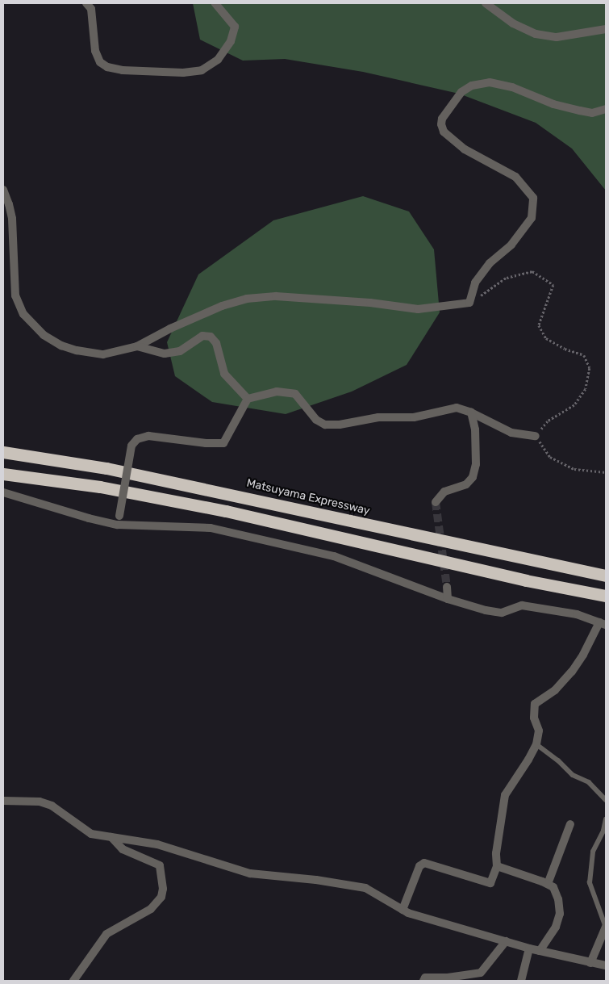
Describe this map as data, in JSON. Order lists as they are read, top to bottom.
{
  "streets": {
    "highway": ["Matsuyama Expressway"]
  }
}
